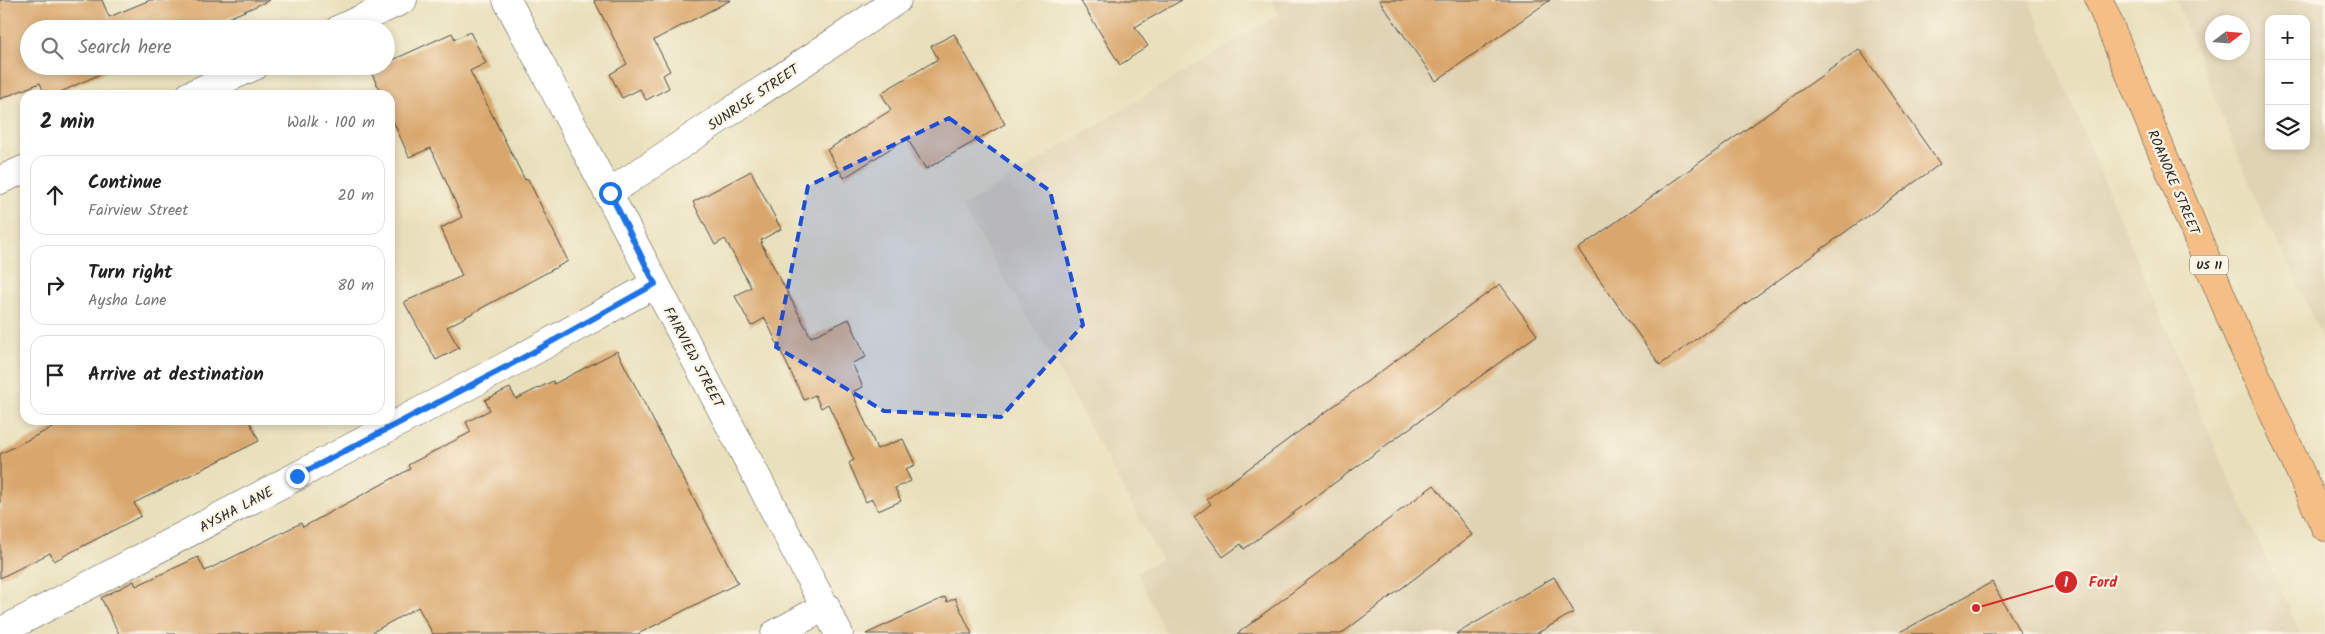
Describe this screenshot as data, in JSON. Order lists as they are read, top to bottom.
{
  "streets": {
    "main road": ["ROANOKE STREET", "US 11"],
    "street": ["SUNRISE STREET", "FAIRVIEW STREET", "AYSHA LANE"]
  },
  "crossings": [
    ["SUNRISE STREET", "FAIRVIEW STREET"],
    ["FAIRVIEW STREET", "AYSHA LANE"]
  ],
  "places": ["Ford"],
  "north": "right",
  "page": {
    "map_buttons": ["+", "−"],
    "search": "Search here",
    "heading": ["2 min", "Walk · 100 m"],
    "list": [
      ["Continue", "Fairview Street", "20 m"],
      ["Turn right", "Aysha Lane", "80 m"],
      "Arrive at destination"
    ]
  }
}
